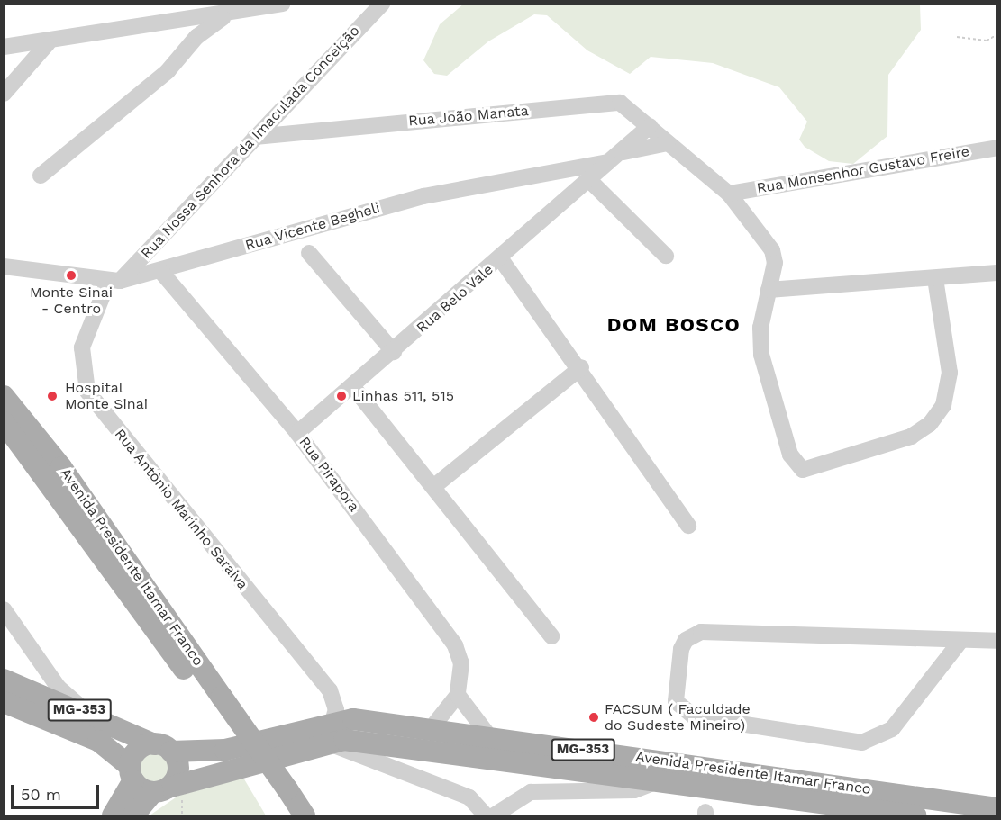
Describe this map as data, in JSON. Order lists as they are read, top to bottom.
{
  "streets": {
    "main road": ["Avenida Presidente Itamar Franco", "MG-353"],
    "street": [
      "Rua João Manata",
      "Rua Nossa Senhora da Imaculada Conceição",
      "Rua Monsenhor Gustavo Freire",
      "Rua Vicente Begheli",
      "Rua Belo Vale",
      "Rua Pirapora",
      "Rua Antônio Marinho Saraiva"
    ]
  },
  "crossings": [
    ["Rua João Manata", "Rua Nossa Senhora da Imaculada Conceição"],
    ["Rua João Manata", "Rua Monsenhor Gustavo Freire"],
    ["Rua João Manata", "Rua Vicente Begheli"],
    ["Rua Nossa Senhora da Imaculada Conceição", "Rua Vicente Begheli"],
    ["Rua Nossa Senhora da Imaculada Conceição", "Rua Antônio Marinho Saraiva"],
    ["Rua Vicente Begheli", "Rua Belo Vale"],
    ["Rua Vicente Begheli", "Rua Pirapora"],
    ["Rua Vicente Begheli", "Rua Antônio Marinho Saraiva"],
    ["Rua Belo Vale", "Rua Pirapora"],
    ["Rua Antônio Marinho Saraiva", "Avenida Presidente Itamar Franco"],
    ["Avenida Presidente Itamar Franco", "MG-353"]
  ],
  "districts": ["DOM BOSCO"],
  "places": [
    "Monte Sinai - Centro",
    "Hospital Monte Sinai",
    "Linhas 511, 515",
    "FACSUM ( Faculdade do Sudeste Mineiro)"
  ],
  "scale_bar": "50 m"
}
